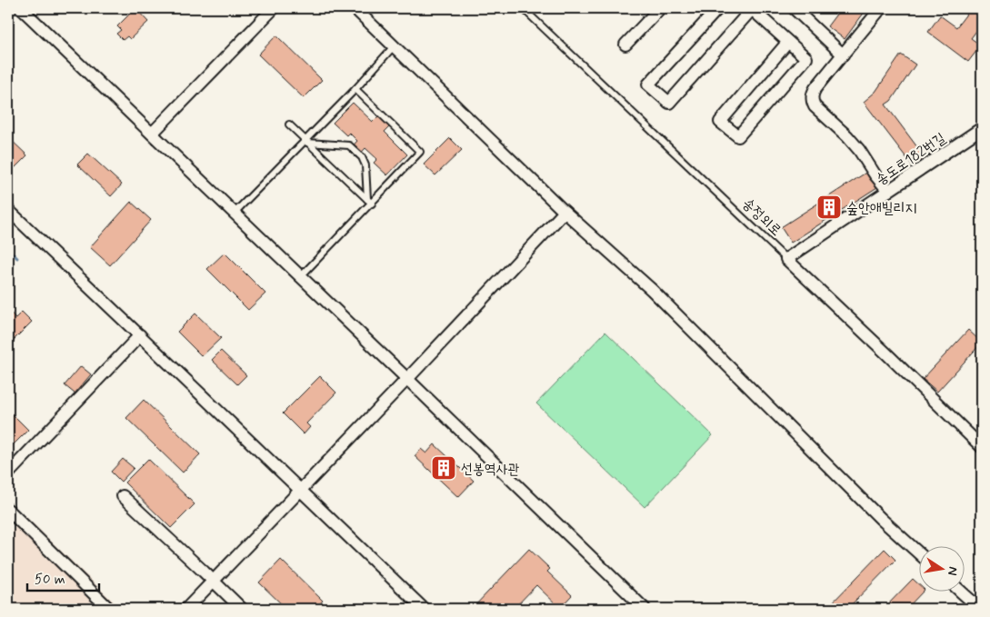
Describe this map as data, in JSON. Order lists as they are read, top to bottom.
{
  "streets": {
    "street": ["송도로182번길", "송정외로"]
  },
  "crossings": [
    ["송도로182번길", "송정외로"]
  ],
  "places": {
    "building": ["숲안애빌리지", "선봉역사관"]
  },
  "scale_bar": "50 m",
  "north": "right"
}
